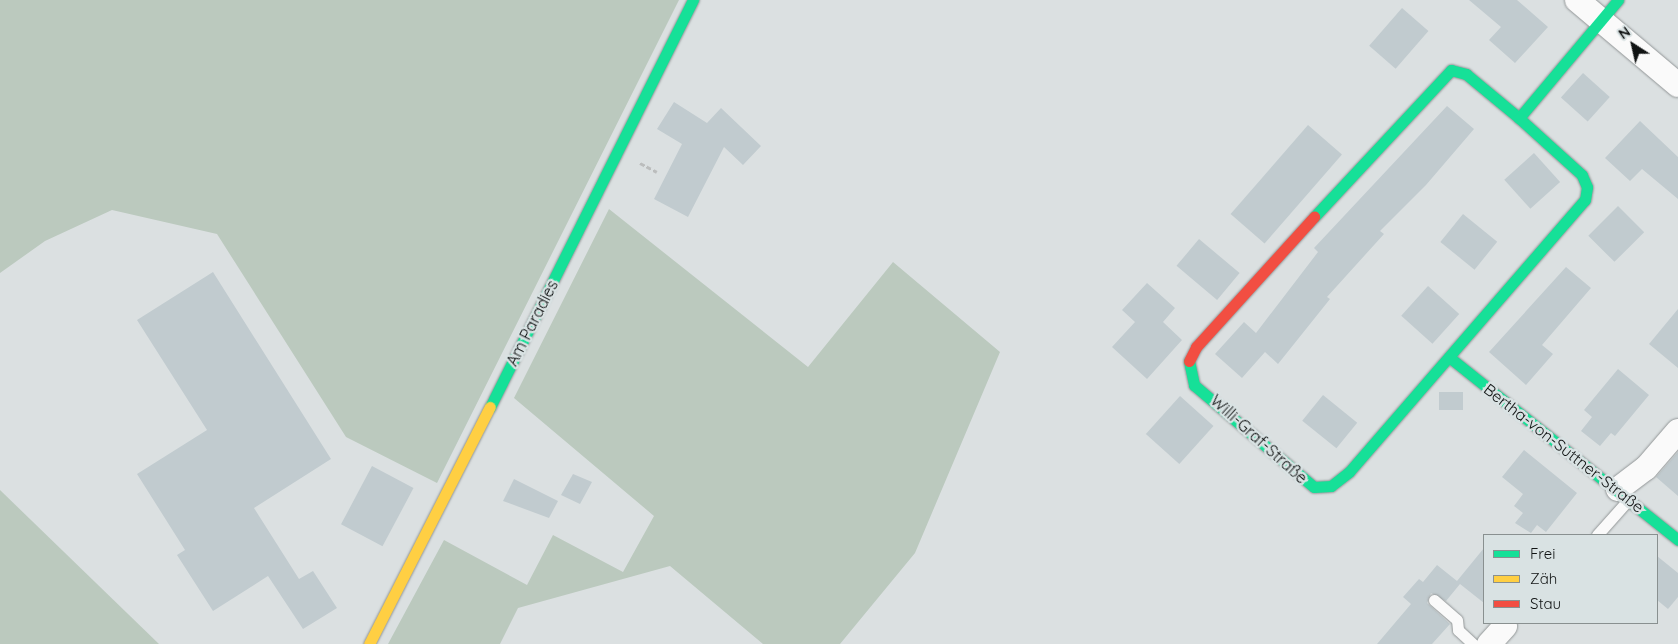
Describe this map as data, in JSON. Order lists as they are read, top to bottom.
{
  "streets": {
    "street": ["Am Paradies", "Willi-Graf-Straße", "Bertha-von-Suttner-Straße"]
  },
  "crossings": [
    ["Willi-Graf-Straße", "Bertha-von-Suttner-Straße"]
  ],
  "legend": ["Frei", "Zäh", "Stau"],
  "north": "top left"
}
